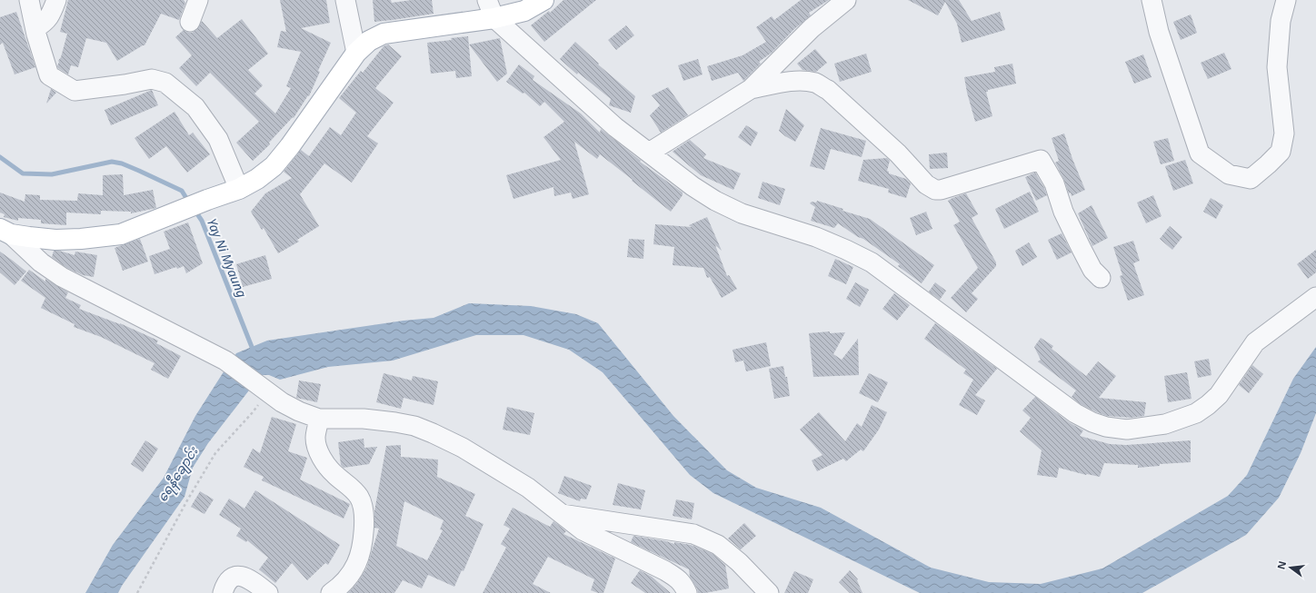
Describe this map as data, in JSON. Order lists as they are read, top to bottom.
{
  "water": ["Yay Ni Myaung", "ရေနီချောင်း"],
  "north": "left"
}
